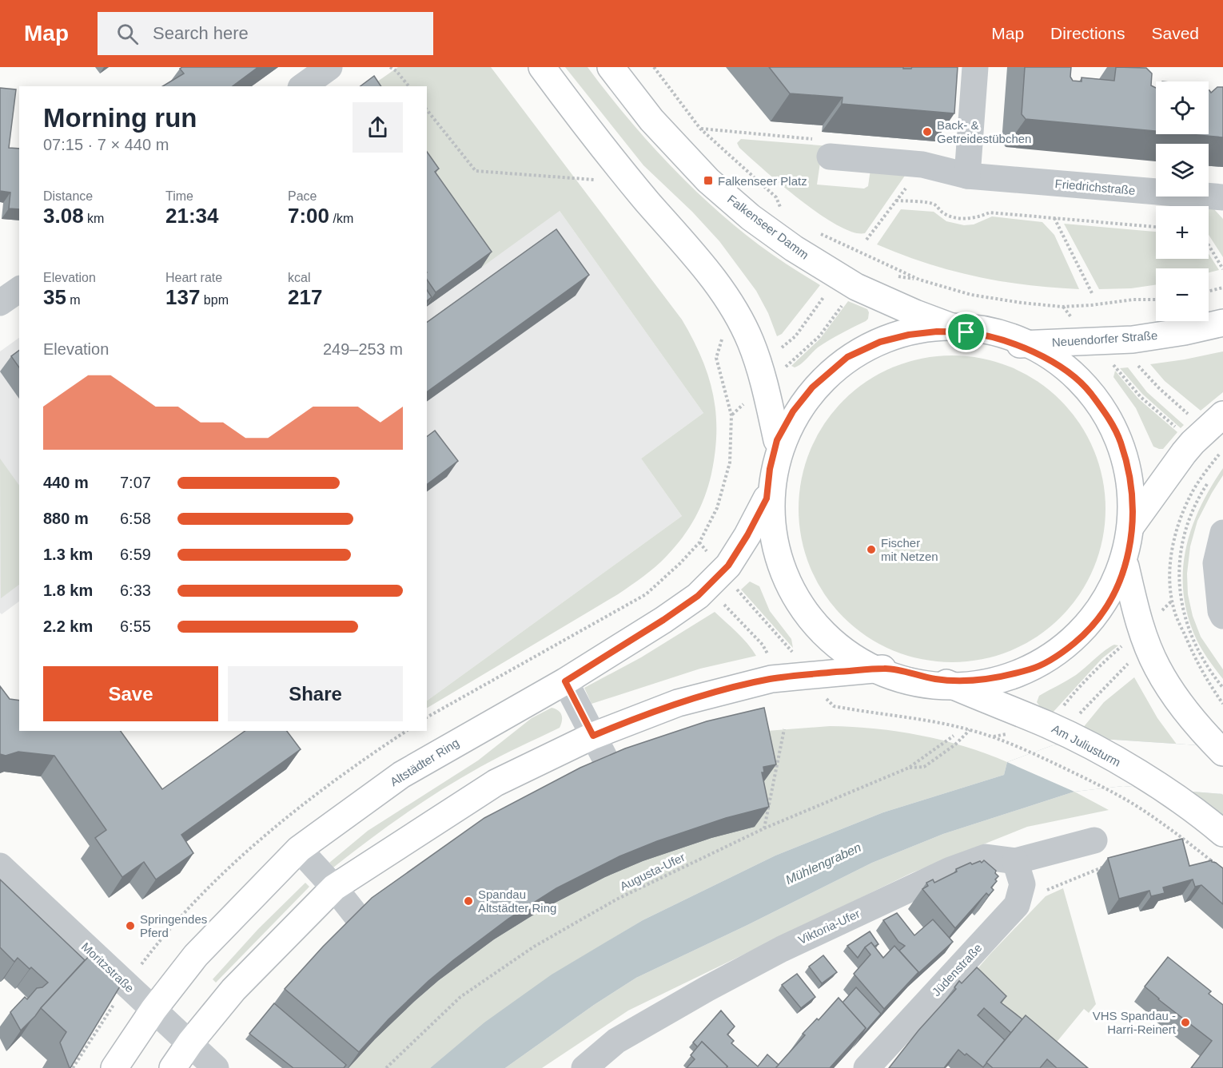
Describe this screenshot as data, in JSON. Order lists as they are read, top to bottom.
{
  "streets": {
    "main road": [
      "Falkenseer Damm",
      "Neuendorfer Straße",
      "Am Juliusturm",
      "Altstädter Ring"
    ],
    "street": [
      "Friedrichstraße",
      "Viktoria-Ufer",
      "Moritzstraße",
      "Jüdenstraße"
    ],
    "path": ["Augusta-Ufer"]
  },
  "crossings": [
    ["Altstädter Ring", "Moritzstraße"]
  ],
  "water": ["Mühlengraben"],
  "places": {
    "other": [
      "Back- & Getreidestübchen",
      "Fischer mit Netzen",
      "Spandau Altstädter Ring",
      "Springendes Pferd",
      "VHS Spandau - Harri-Reinert"
    ],
    "transit": ["Falkenseer Platz"]
  },
  "page": {
    "header": "Map",
    "search": "Search here",
    "nav": ["Map", "Directions", "Saved"],
    "map_buttons": ["+", "−"],
    "heading": ["Morning run", "07:15 · 7 × 440 m"],
    "stats": [
      ["Distance", "3.08 km"],
      ["Time", "21:34"],
      ["Pace", "7:00 /km"],
      ["Elevation", "35 m"],
      ["Heart rate", "137 bpm"],
      ["kcal", "217"]
    ],
    "chart": ["Elevation", "249–253 m"],
    "list": [
      {
        "name": "440 m",
        "note": "7:07"
      },
      {
        "name": "880 m",
        "note": "6:58"
      },
      {
        "name": "1.3 km",
        "note": "6:59"
      },
      {
        "name": "1.8 km",
        "note": "6:33"
      },
      {
        "name": "2.2 km",
        "note": "6:55"
      }
    ],
    "buttons": ["Save", "Share"]
  }
}
